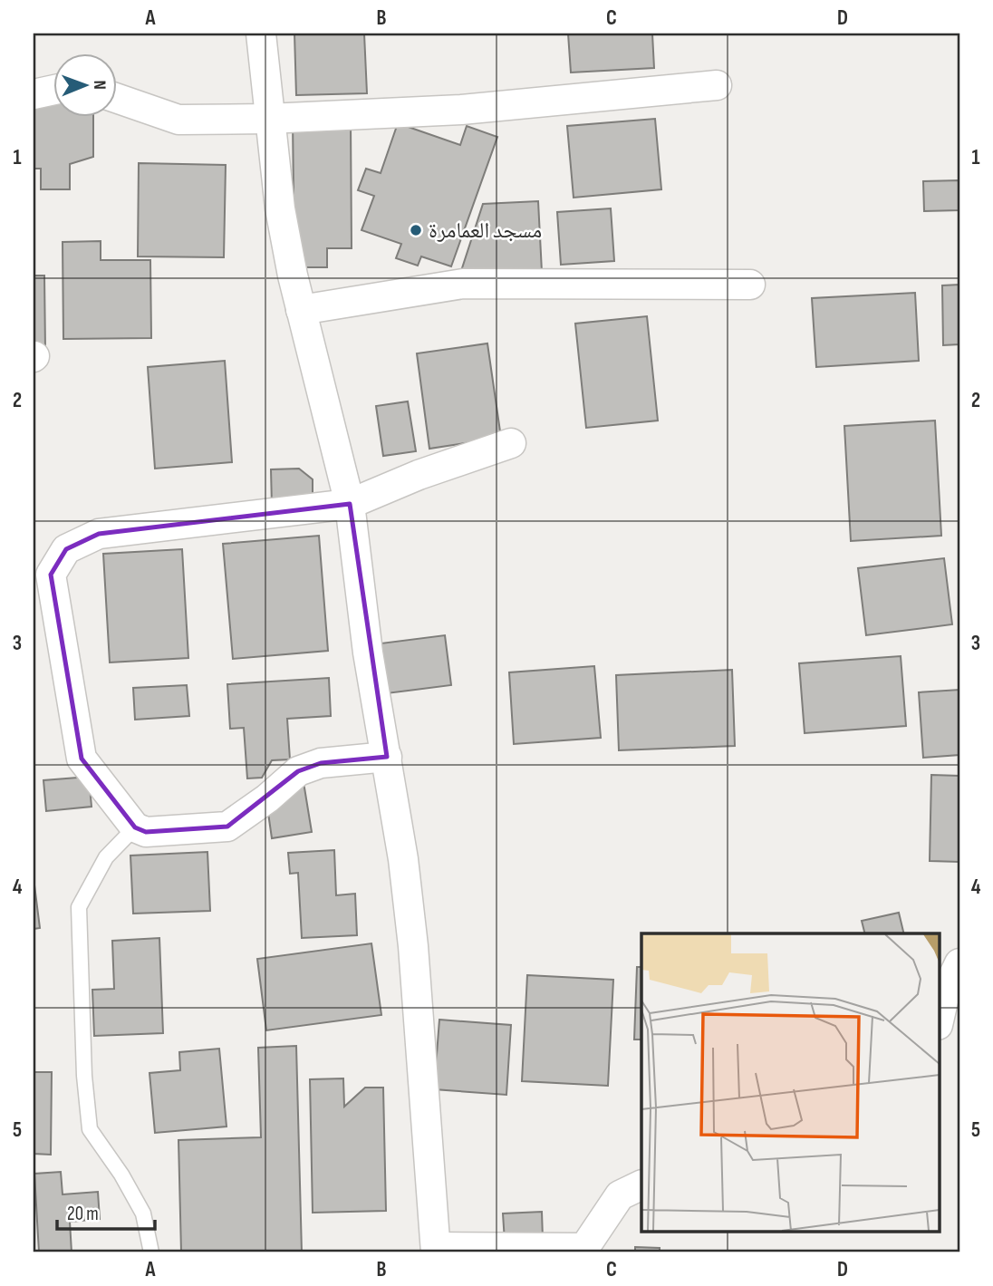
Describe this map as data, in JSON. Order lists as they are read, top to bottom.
{
  "places": ["مسجد العمامرة"],
  "scale_bar": "20 m",
  "north": "right",
  "grid": {
    "columns": [
      "A",
      "B",
      "C",
      "D"
    ],
    "rows": [
      "1",
      "2",
      "3",
      "4",
      "5"
    ]
  }
}
